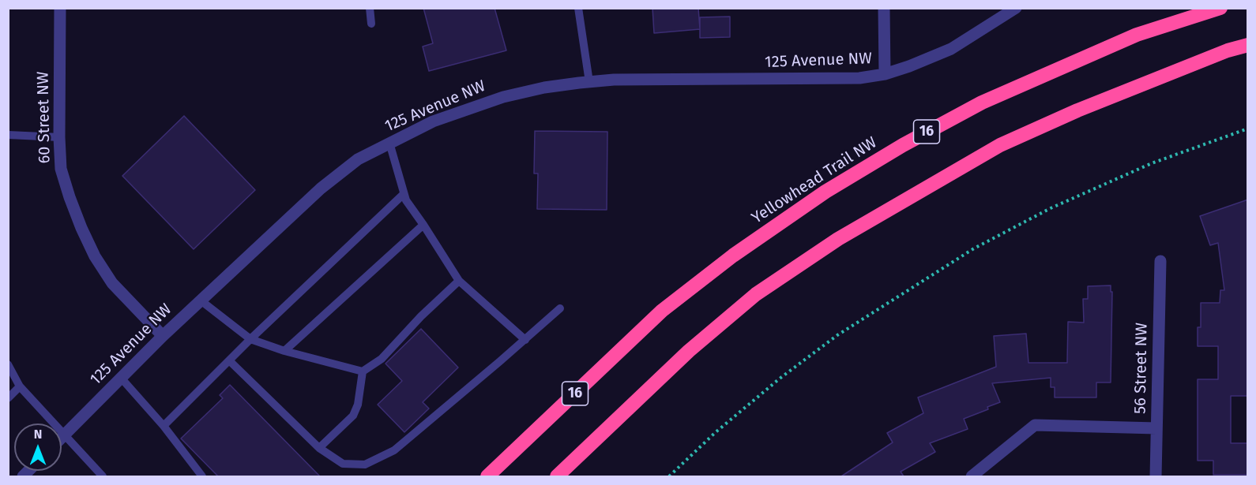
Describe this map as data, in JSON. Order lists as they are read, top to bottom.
{
  "streets": {
    "highway": ["16", "Yellowhead Trail NW"],
    "street": ["125 Avenue NW", "60 Street NW", "56 Street NW"]
  },
  "crossings": [
    ["125 Avenue NW", "60 Street NW"]
  ],
  "north": "top"
}
